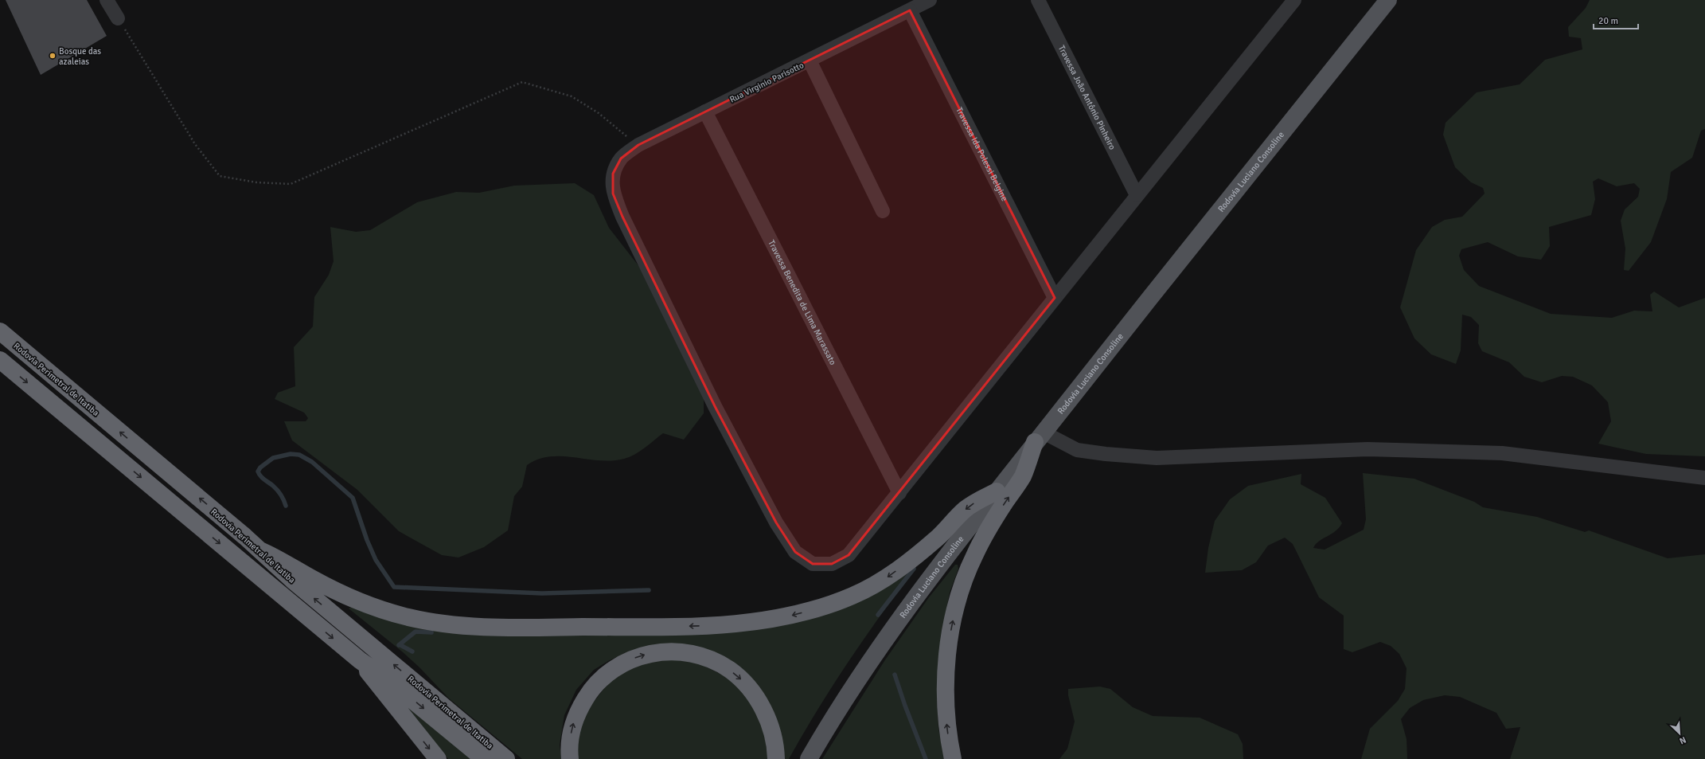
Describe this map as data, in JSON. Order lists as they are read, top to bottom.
{
  "streets": {
    "highway": ["Rodovia Perimetral de Itatiba"],
    "main road": ["Rodovia Luciano Consoline"],
    "street": [
      "Rua Virginio Parisotto",
      "Travessa João Antônio Pinheiro",
      "Travessa Ida Polessi Belgine",
      "Travessa Benedita de Lima Marassato"
    ]
  },
  "crossings": [
    ["Rua Virginio Parisotto", "Travessa Ida Polessi Belgine"],
    ["Rua Virginio Parisotto", "Travessa Benedita de Lima Marassato"]
  ],
  "places": ["Bosque das azaleias"],
  "scale_bar": "20 m",
  "north": "bottom right"
}
